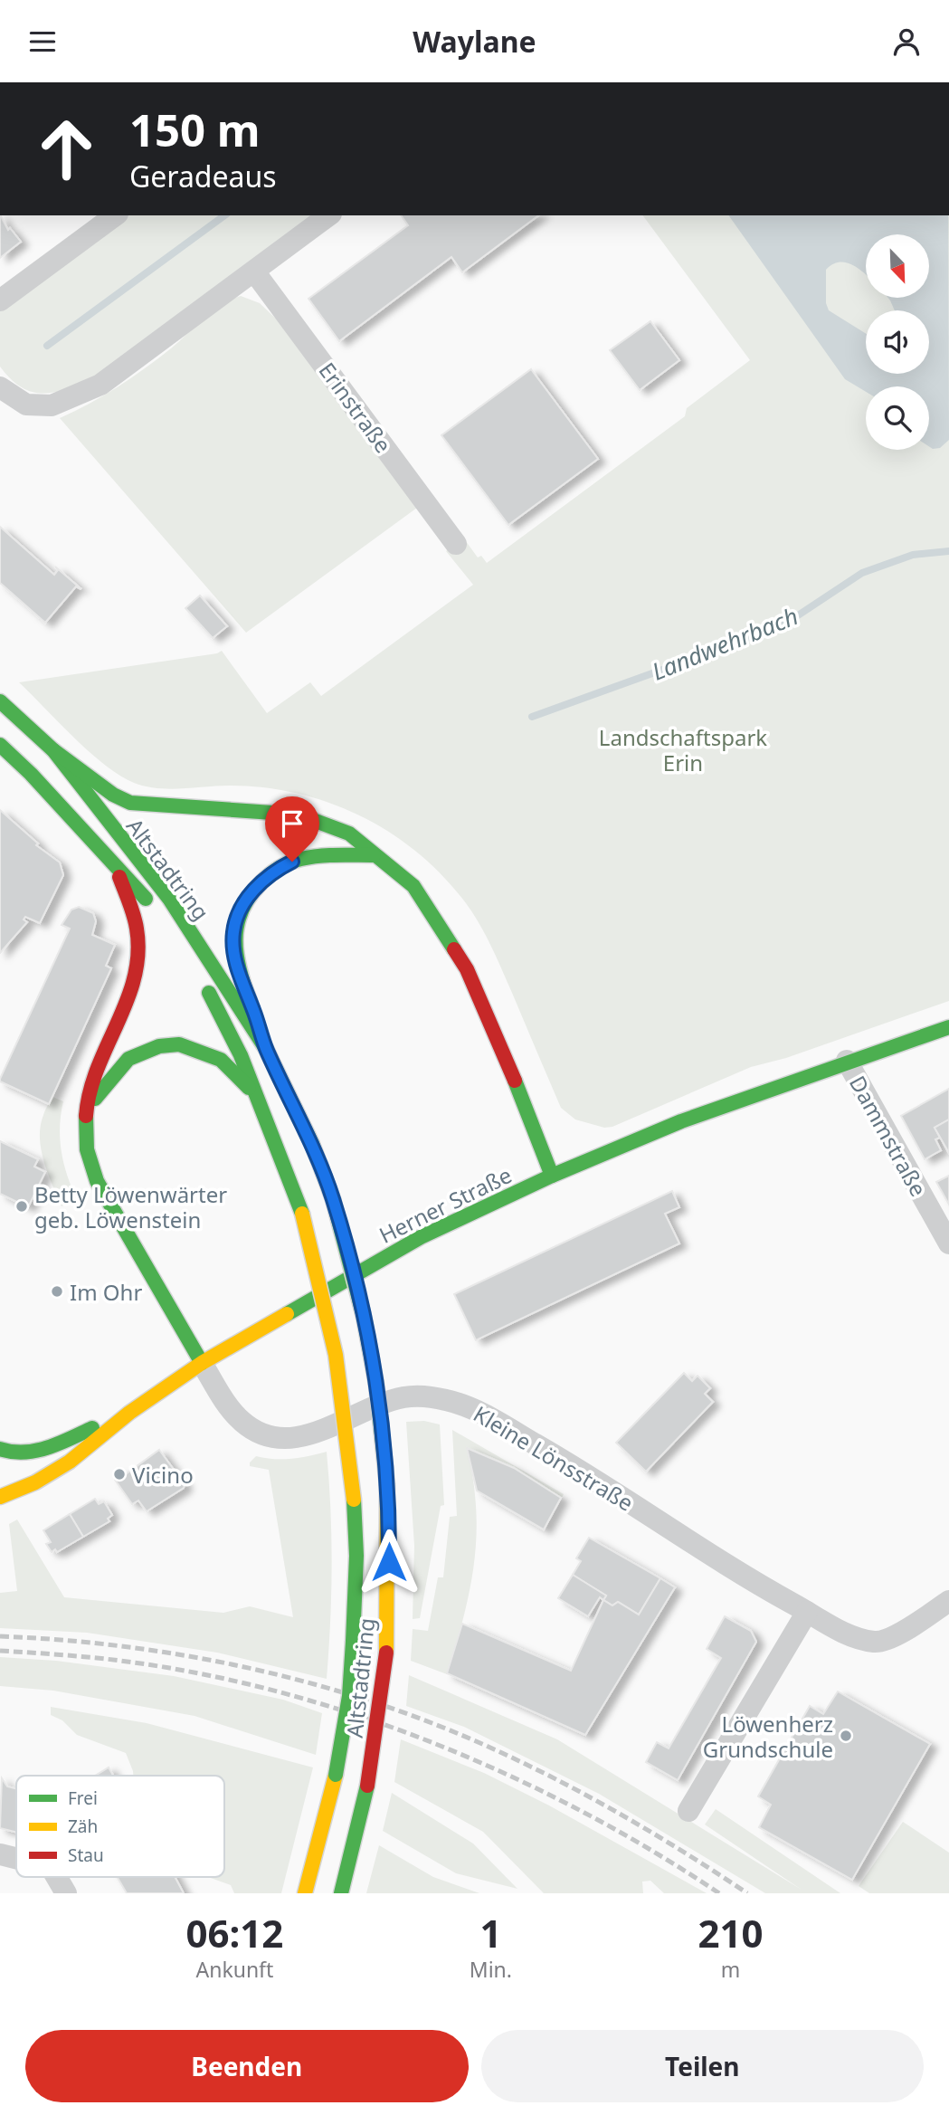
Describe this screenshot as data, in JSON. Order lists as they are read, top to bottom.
{
  "streets": {
    "main road": ["Altstadtring", "Herner Straße"],
    "street": ["Erinstraße", "Dammstraße", "Kleine Lönsstraße"]
  },
  "crossings": [
    ["Dammstraße", "Herner Straße"],
    ["Herner Straße", "Kleine Lönsstraße"]
  ],
  "water": ["Landwehrbach"],
  "parks": ["Landschaftspark Erin"],
  "places": [
    "Betty Löwenwärter geb. Löwenstein",
    "Im Ohr",
    "Vicino",
    "Löwenherz Grundschule"
  ],
  "legend": ["Frei", "Zäh", "Stau"],
  "north": "bottom right",
  "page": {
    "header": "Waylane",
    "turn": ["150 m", "Geradeaus"],
    "eta": [
      "06:12",
      "Ankunft",
      "1",
      "Min.",
      "210",
      "m"
    ],
    "buttons": ["Beenden", "Teilen"]
  }
}
